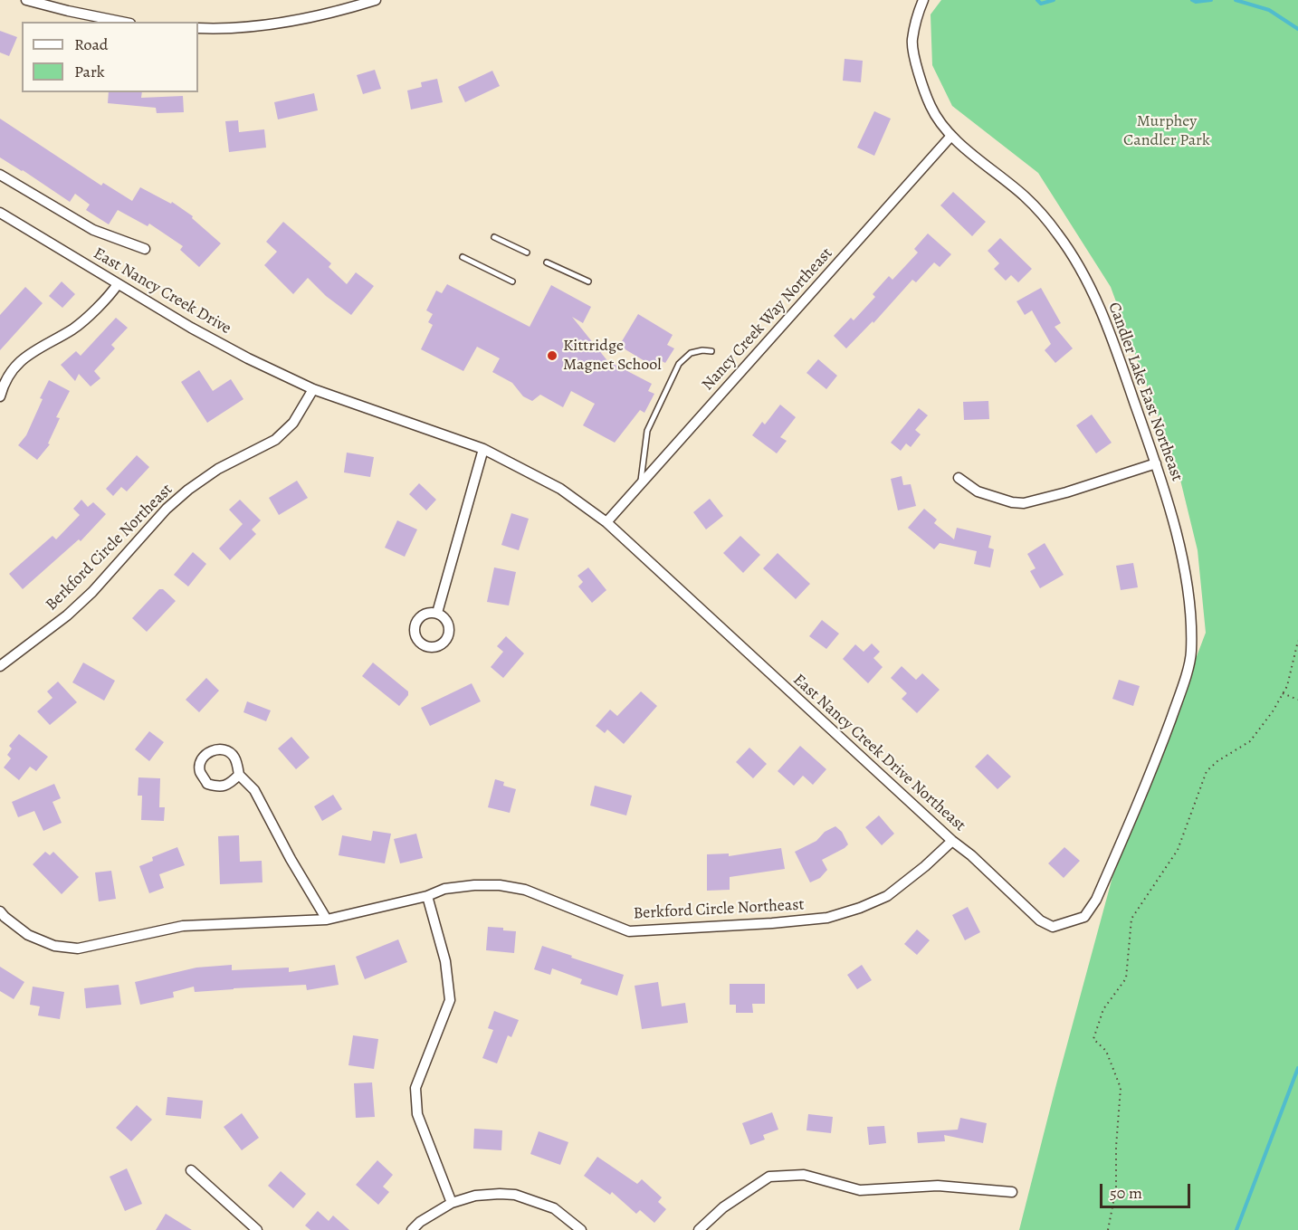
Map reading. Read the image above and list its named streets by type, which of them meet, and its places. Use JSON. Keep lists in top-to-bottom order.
{
  "streets": {
    "street": [
      "East Nancy Creek Drive",
      "Nancy Creek Way Northeast",
      "Candler Lake East Northeast",
      "Berkford Circle Northeast",
      "East Nancy Creek Drive Northeast"
    ]
  },
  "crossings": [
    ["East Nancy Creek Drive", "Berkford Circle Northeast"],
    ["Nancy Creek Way Northeast", "Candler Lake East Northeast"],
    ["Nancy Creek Way Northeast", "East Nancy Creek Drive Northeast"],
    ["Candler Lake East Northeast", "East Nancy Creek Drive Northeast"],
    ["Berkford Circle Northeast", "East Nancy Creek Drive Northeast"]
  ],
  "parks": ["Murphey Candler Park"],
  "places": ["Kittridge Magnet School"],
  "legend": ["Road", "Park"],
  "scale_bar": "50 m"
}
